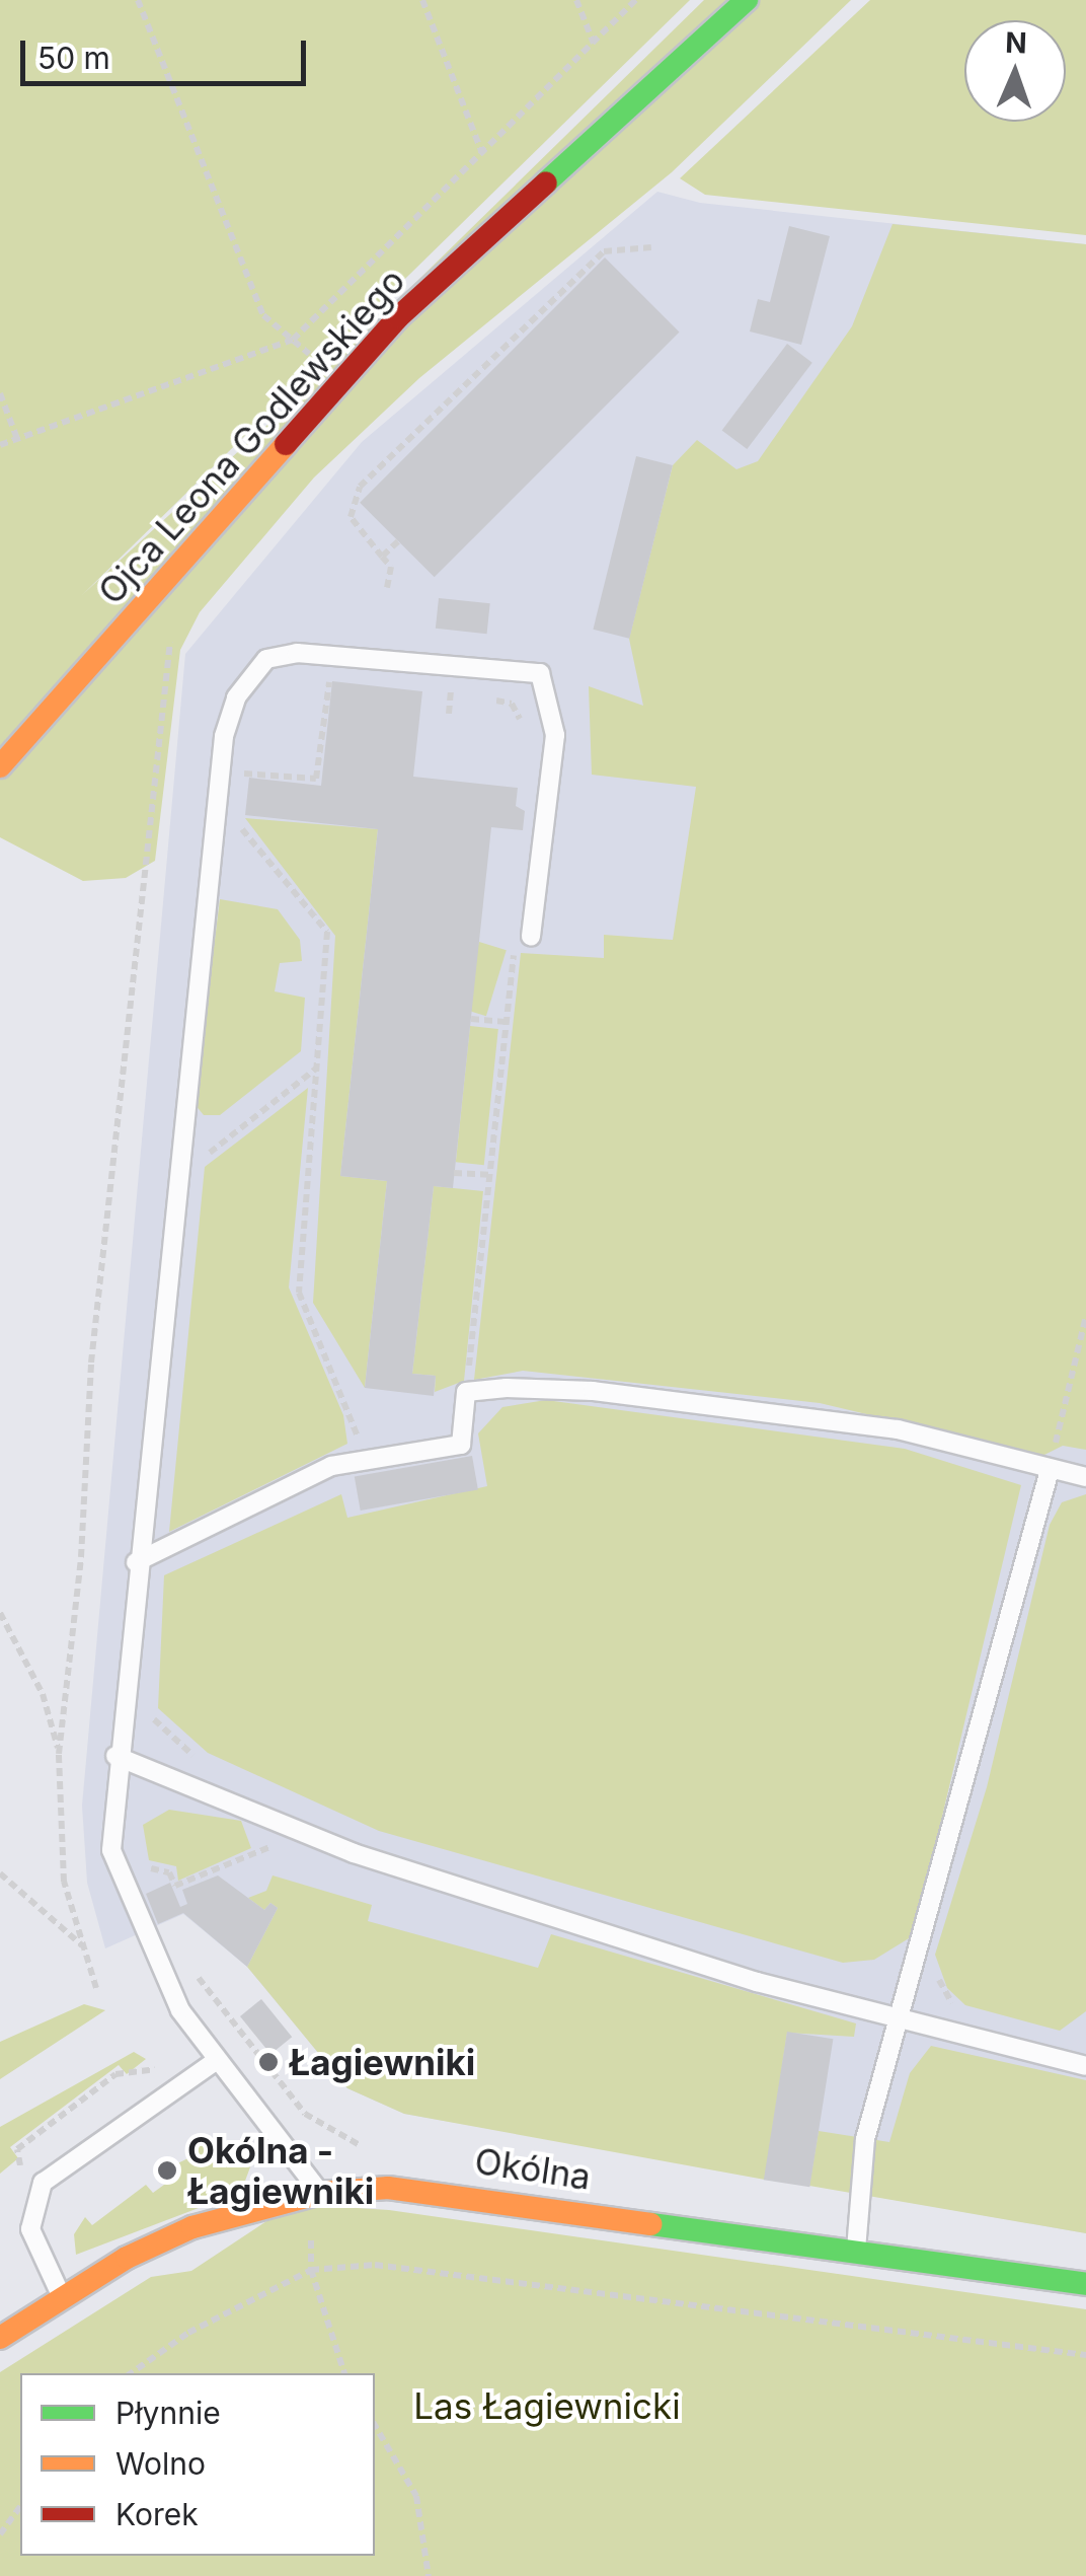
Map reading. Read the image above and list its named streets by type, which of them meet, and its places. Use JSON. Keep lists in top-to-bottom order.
{
  "streets": {
    "street": ["Ojca Leona Godlewskiego", "Okólna"]
  },
  "parks": ["Las Łagiewnicki"],
  "places": ["Łagiewniki", "Okólna - Łagiewniki"],
  "legend": ["Płynnie", "Wolno", "Korek"],
  "scale_bar": "50 m",
  "north": "top"
}
